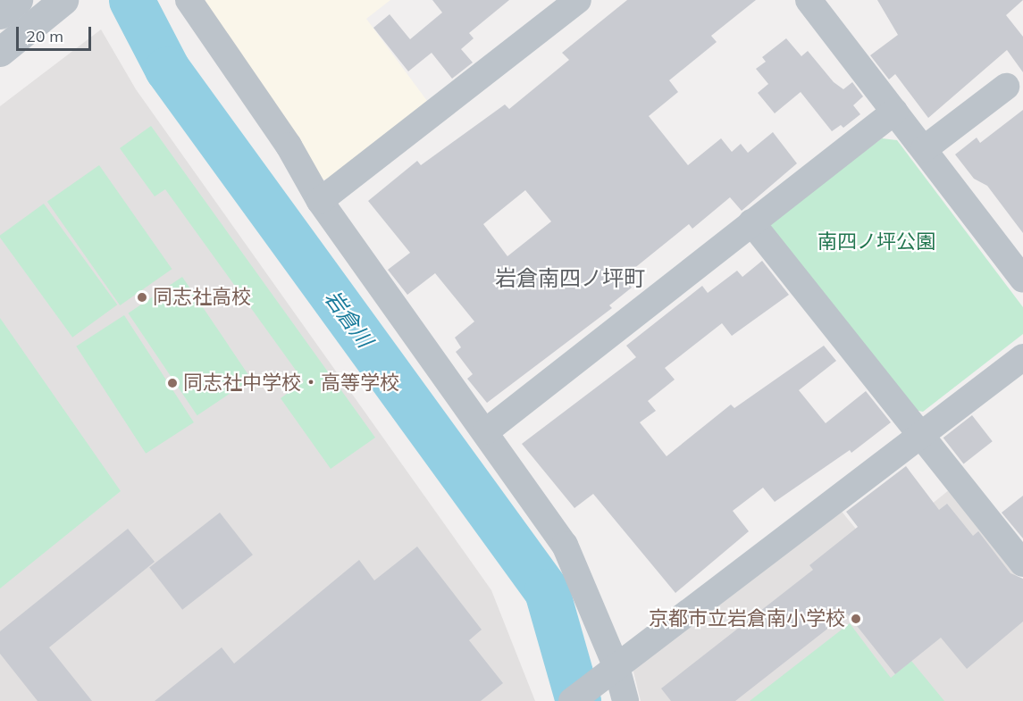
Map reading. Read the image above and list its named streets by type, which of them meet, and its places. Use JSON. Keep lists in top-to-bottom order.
{
  "districts": ["岩倉南四ノ坪町"],
  "water": ["岩倉川"],
  "parks": ["南四ノ坪公園"],
  "places": ["同志社高校", "同志社中学校・高等学校", "京都市立岩倉南小学校"],
  "scale_bar": "20 m"
}
